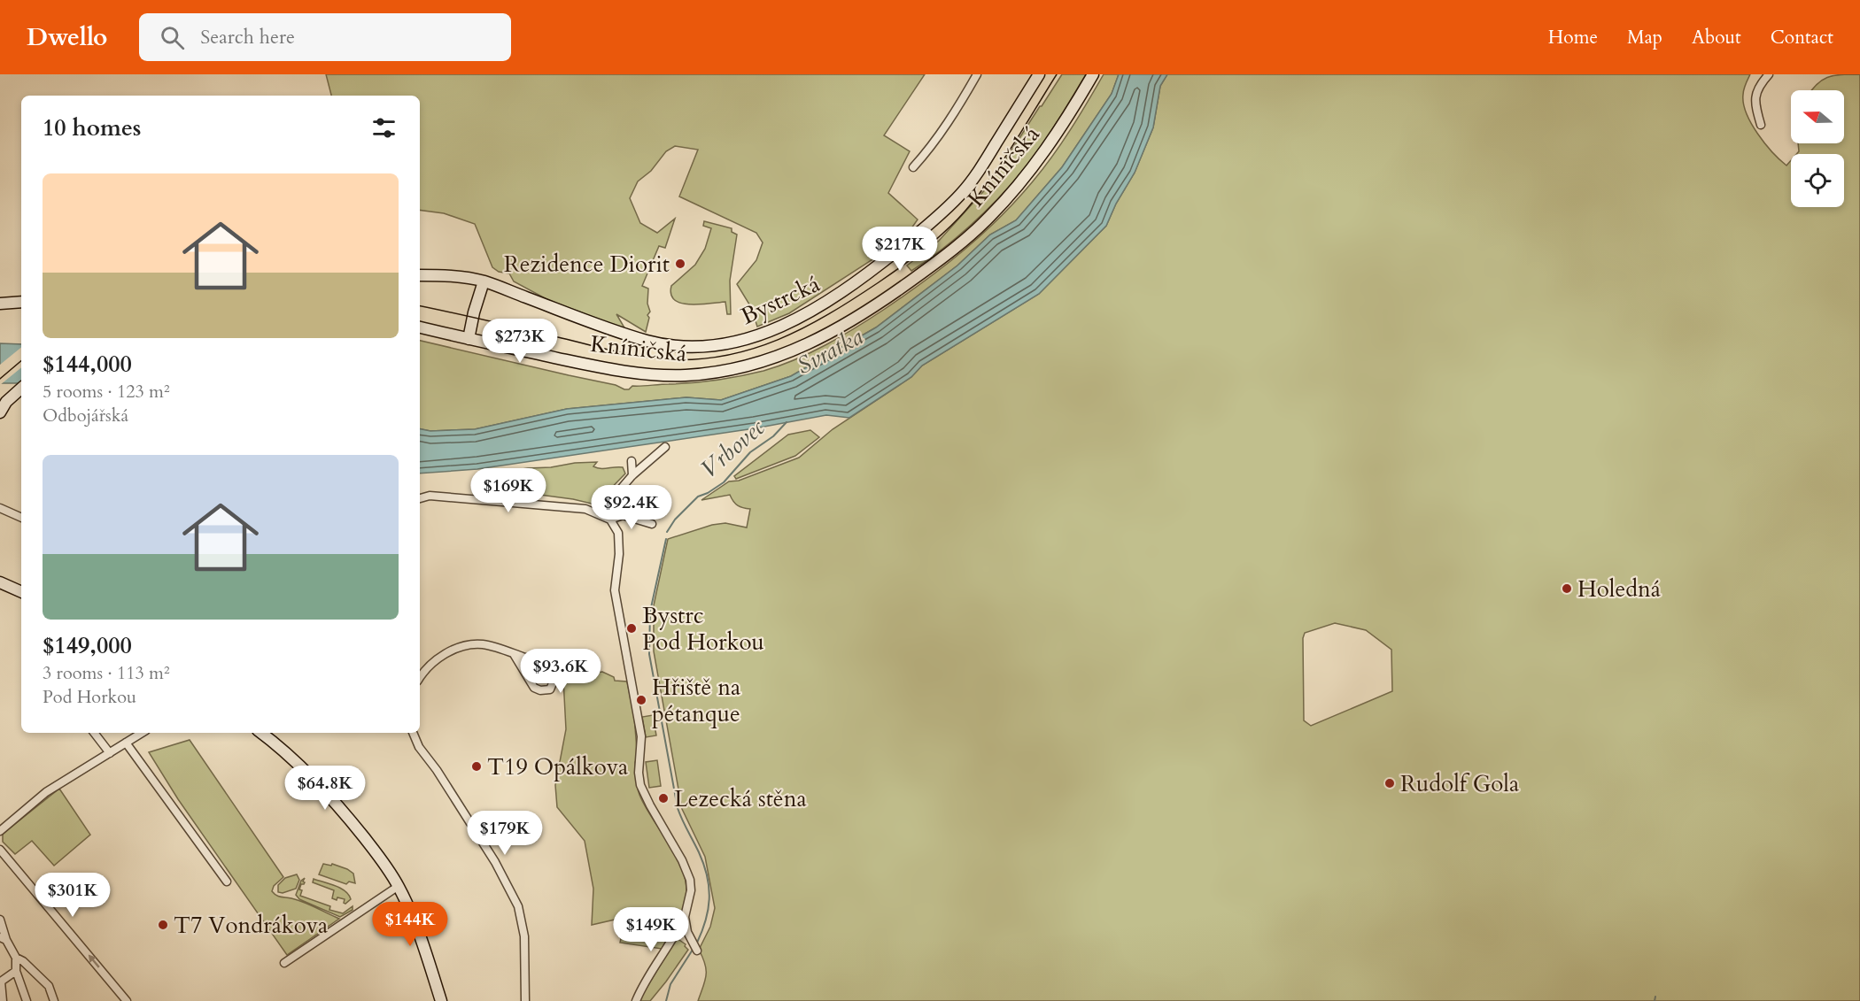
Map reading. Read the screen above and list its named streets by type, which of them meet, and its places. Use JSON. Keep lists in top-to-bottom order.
{
  "streets": {
    "street": ["Kníničská", "Bystrcká"]
  },
  "water": ["Svratka", "Vrbovec"],
  "places": [
    "Rezidence Diorit",
    "Holedná",
    "Bystrc Pod Horkou",
    "Hřiště na pétanque",
    "T19 Opálkova",
    "Rudolf Gola",
    "Lezecká stěna",
    "T7 Vondrákova"
  ],
  "north": "left",
  "page": {
    "header": "Dwello",
    "search": "Search here",
    "nav": [
      "Home",
      "Map",
      "About",
      "Contact"
    ],
    "heading": "10 homes",
    "list": [
      {
        "name": "$144,000",
        "note": "5 rooms · 123 m² · Odbojářská"
      },
      {
        "name": "$149,000",
        "note": "3 rooms · 113 m² · Pod Horkou"
      }
    ],
    "price": [
      "$217K",
      "$273K",
      "$169K",
      "$92.4K",
      "$93.6K",
      "$64.8K",
      "$179K",
      "$301K",
      "$144K",
      "$149K"
    ]
  }
}
